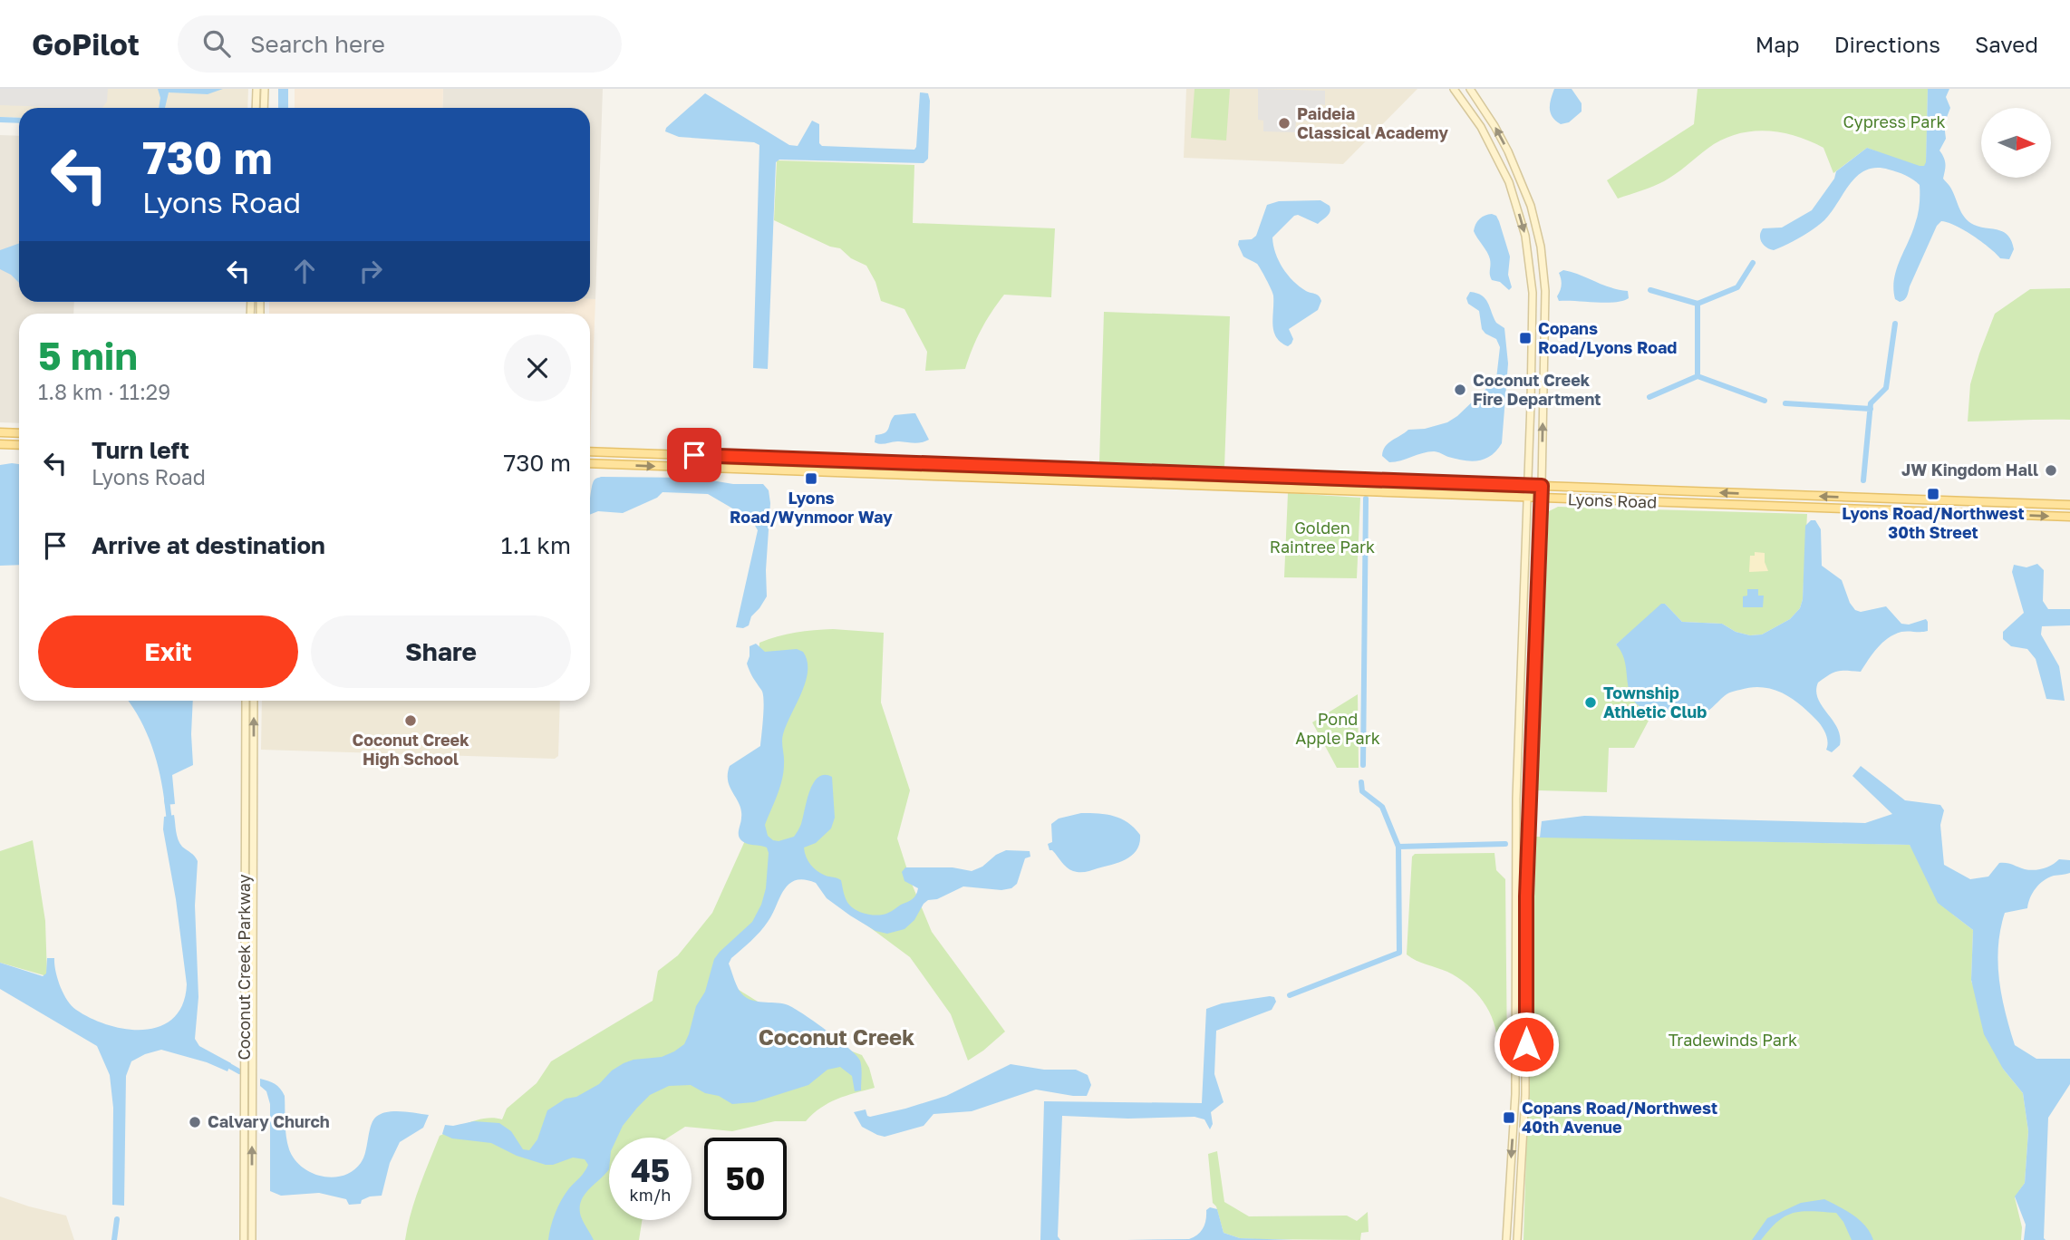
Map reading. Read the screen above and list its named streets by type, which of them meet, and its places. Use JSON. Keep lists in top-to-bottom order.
{
  "streets": {
    "main road": ["Lyons Road", "Coconut Creek Parkway"]
  },
  "districts": ["Coconut Creek"],
  "parks": [
    "Cypress Park",
    "Golden Raintree Park",
    "Pond Apple Park",
    "Tradewinds Park"
  ],
  "places": {
    "other": [
      "Paideia Classical Academy",
      "Coconut Creek Fire Department",
      "JW Kingdom Hall",
      "Township Athletic Club",
      "Coconut Creek High School",
      "Calvary Church"
    ],
    "transit": [
      "Copans Road/Lyons Road",
      "Lyons Road/Wynmoor Way",
      "Lyons Road/Northwest 30th Street",
      "Copans Road/Northwest 40th Avenue"
    ]
  },
  "north": "right",
  "page": {
    "header": "GoPilot",
    "search": "Search here",
    "nav": ["Map", "Directions", "Saved"],
    "turn": ["730 m", "Lyons Road"],
    "heading": ["5 min", "1.8 km · 11:29"],
    "list": [
      {
        "name": "Turn left",
        "note": "Lyons Road",
        "value": "730 m"
      },
      {
        "name": "Arrive at destination",
        "value": "1.1 km"
      }
    ],
    "buttons": ["Exit", "Share"],
    "speed": "45 km/h",
    "limit": "50"
  }
}
